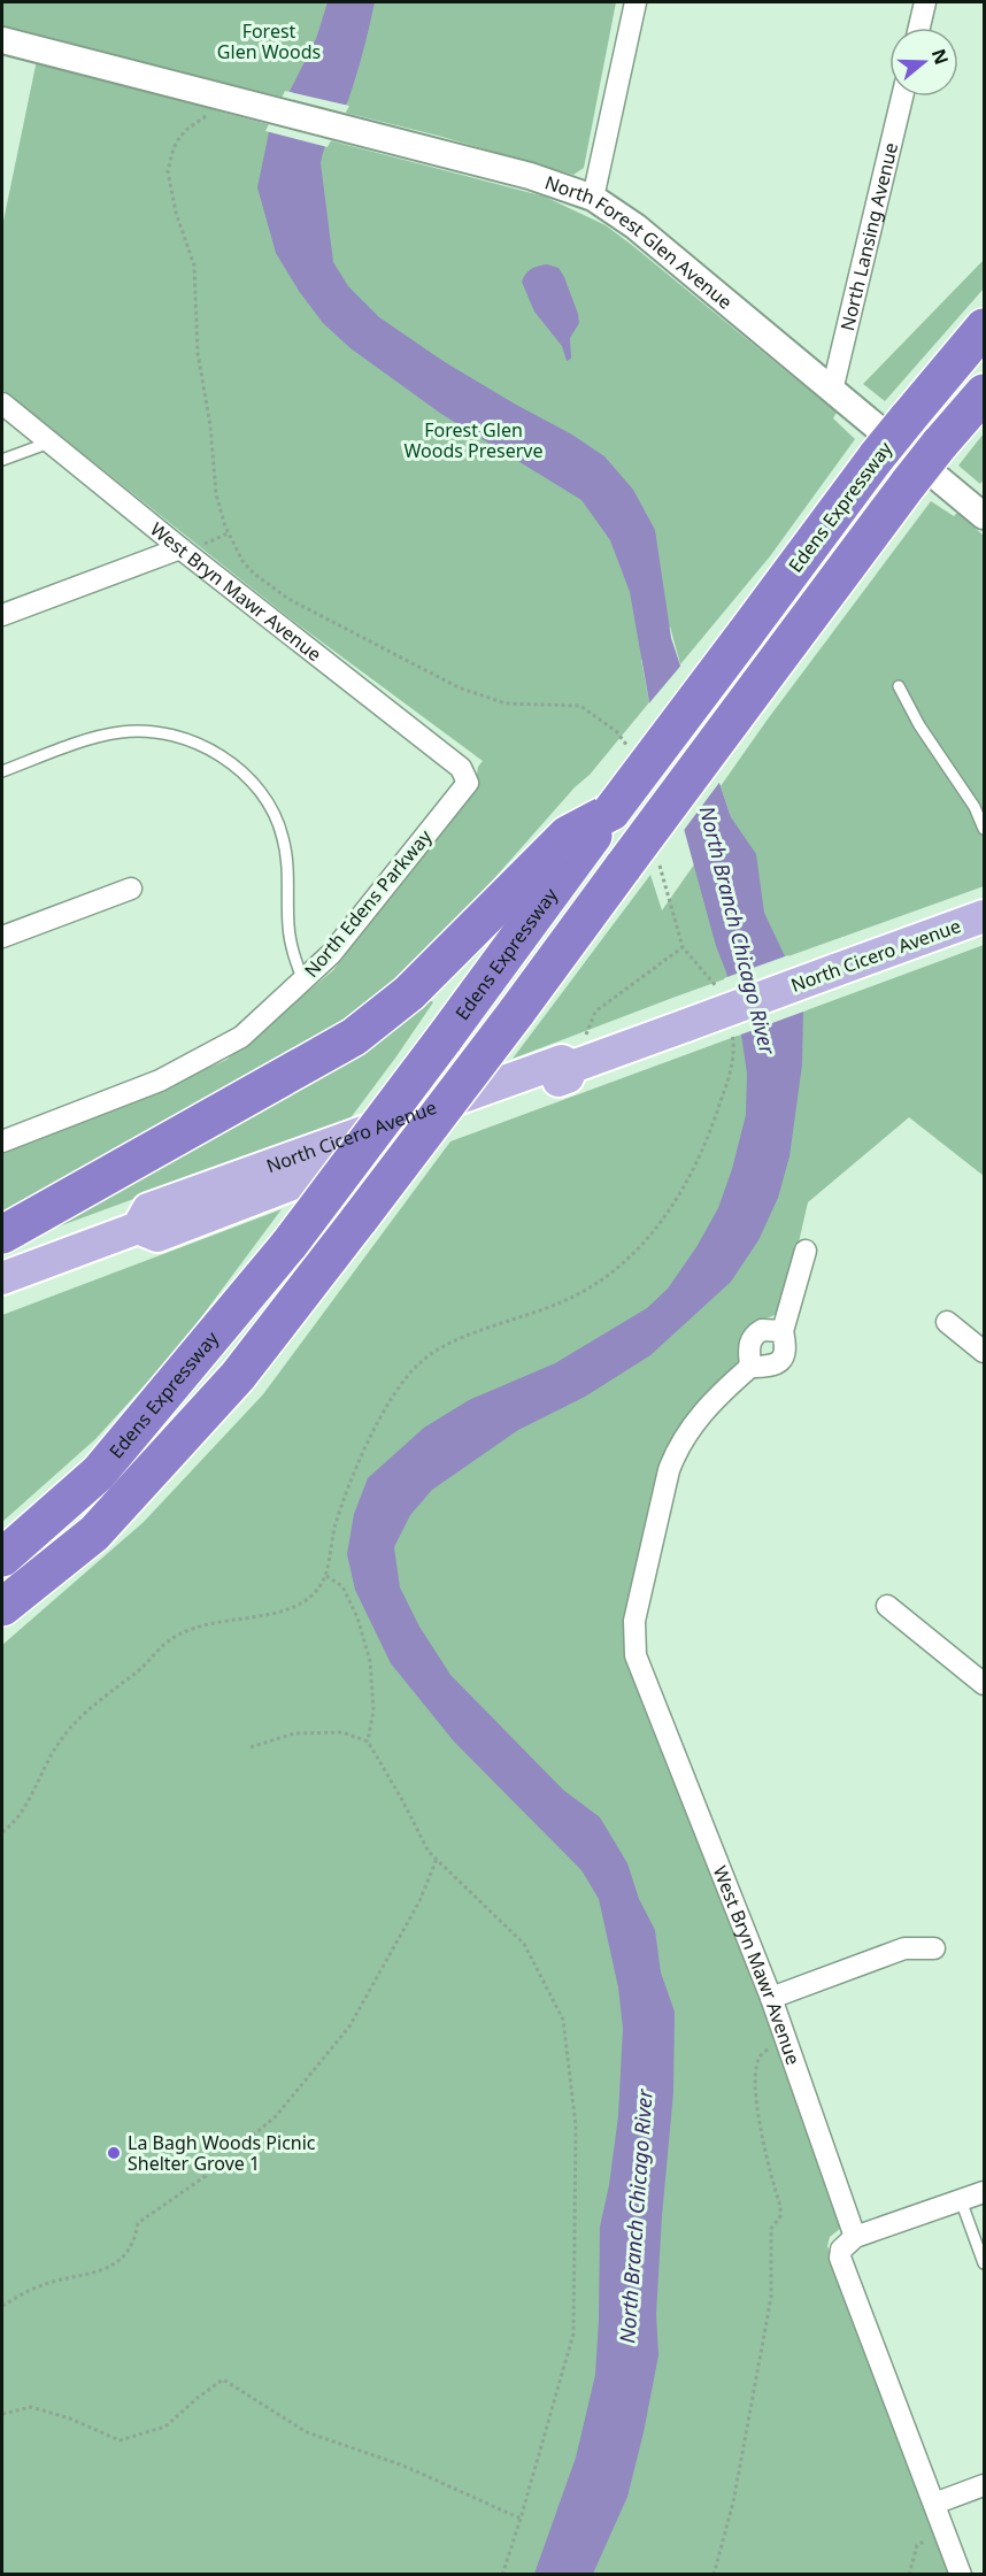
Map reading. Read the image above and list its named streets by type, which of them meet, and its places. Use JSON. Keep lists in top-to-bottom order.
{
  "streets": {
    "highway": ["Edens Expressway"],
    "main road": ["North Cicero Avenue"],
    "street": [
      "North Lansing Avenue",
      "North Forest Glen Avenue",
      "West Bryn Mawr Avenue",
      "North Edens Parkway"
    ]
  },
  "crossings": [
    ["North Lansing Avenue", "North Forest Glen Avenue"],
    ["West Bryn Mawr Avenue", "North Edens Parkway"]
  ],
  "water": ["North Branch Chicago River"],
  "parks": ["Forest Glen Woods", "Forest Glen Woods Preserve"],
  "places": ["La Bagh Woods Picnic Shelter Grove 1"],
  "north": "right"
}
